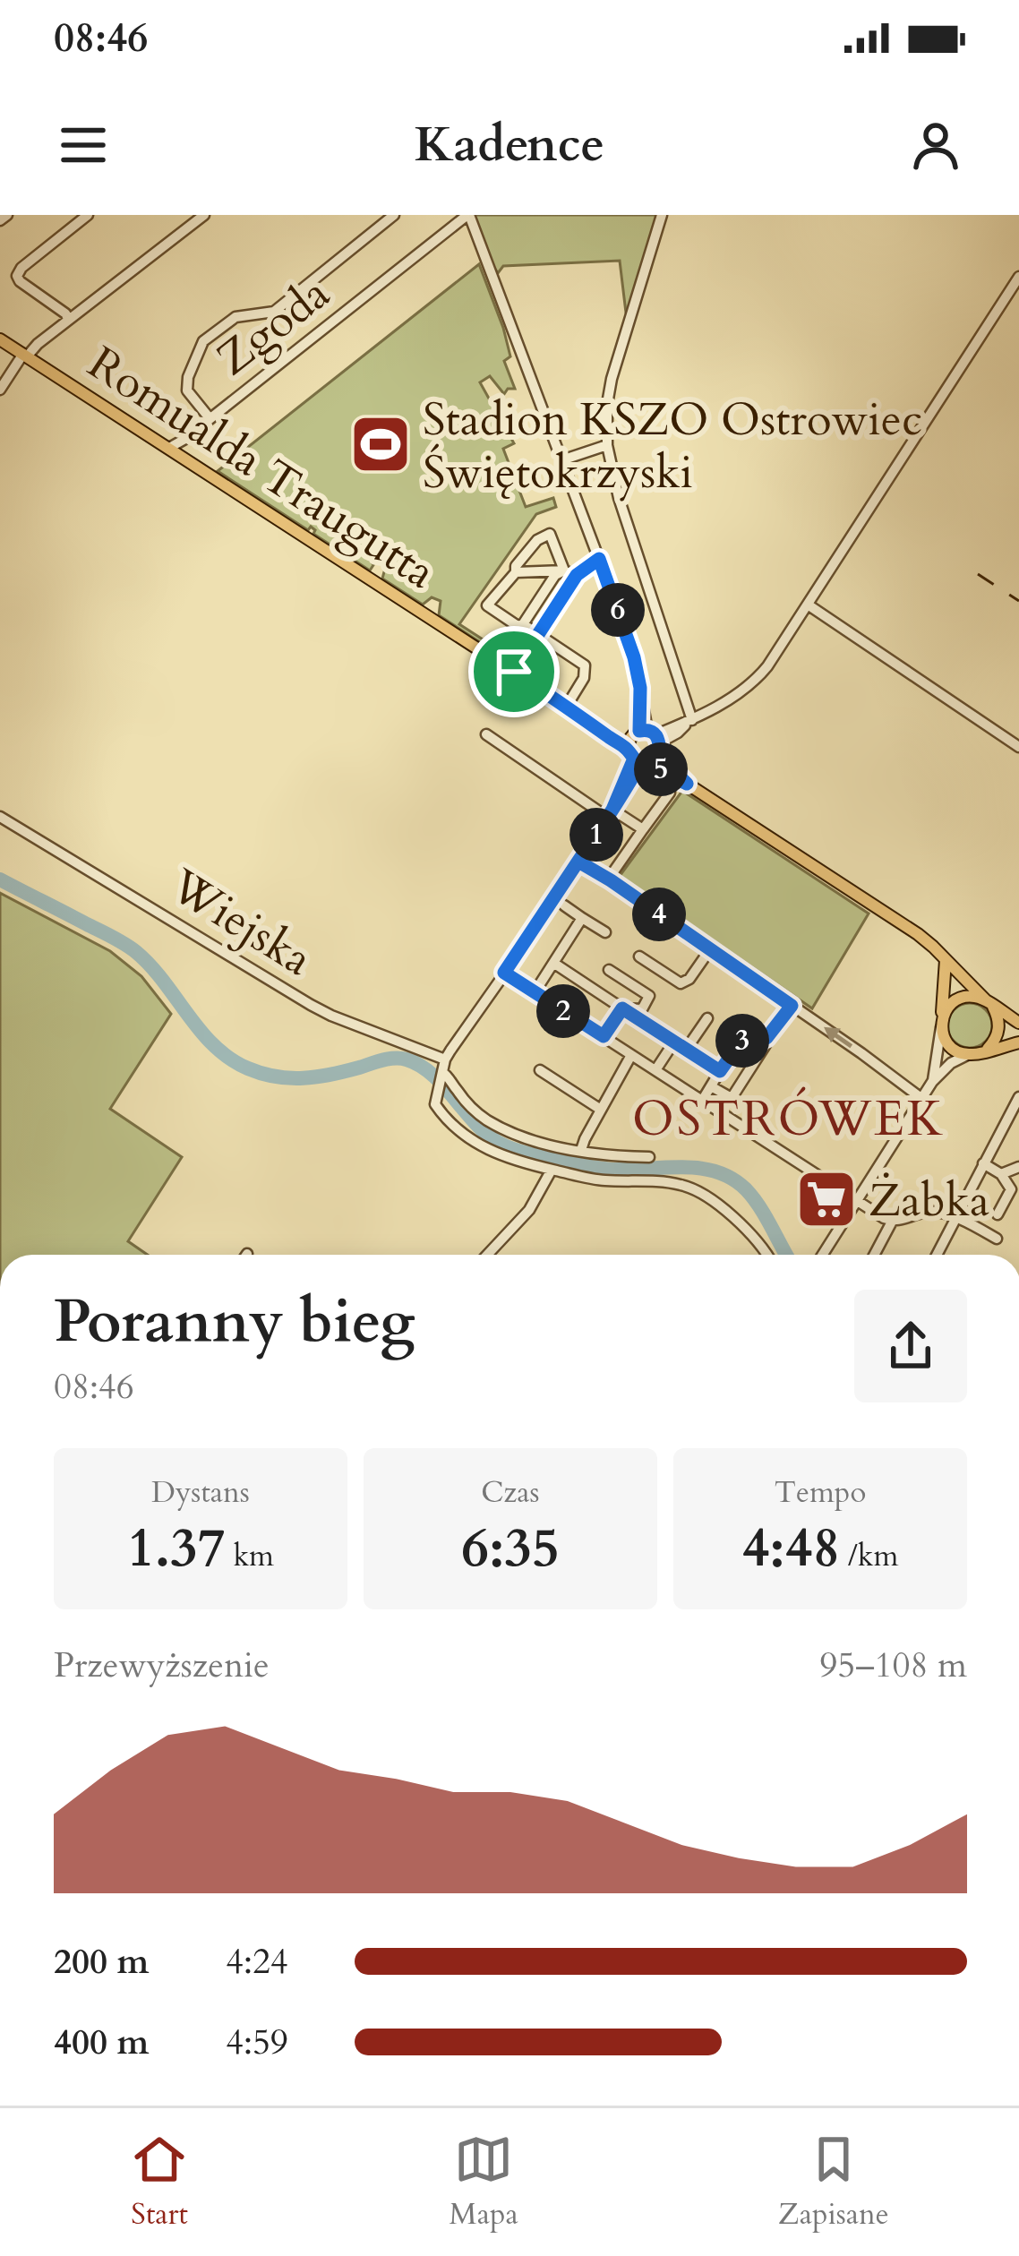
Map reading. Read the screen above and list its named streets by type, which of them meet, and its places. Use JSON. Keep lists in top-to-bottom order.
{
  "streets": {
    "main road": ["Romualda Traugutta"],
    "street": ["Zgoda", "Wiejska"]
  },
  "crossings": [
    ["Zgoda", "Romualda Traugutta"]
  ],
  "districts": ["OSTRÓWEK"],
  "places": {
    "sports": ["Stadion KSZO Ostrowiec Świętokrzyski"],
    "supermarket": ["Żabka"]
  },
  "page": {
    "status": "08:46",
    "header": "Kadence",
    "pins": [
      "6",
      "5",
      "1",
      "4",
      "2",
      "3"
    ],
    "heading": ["Poranny bieg", "08:46"],
    "stats": [
      ["Dystans", "1.37 km"],
      ["Czas", "6:35"],
      ["Tempo", "4:48 /km"]
    ],
    "chart": ["Przewyższenie", "95–108 m"],
    "list": [
      {
        "name": "200 m",
        "note": "4:24"
      },
      {
        "name": "400 m",
        "note": "4:59"
      }
    ],
    "tabs": ["Start", "Mapa", "Zapisane"]
  }
}
